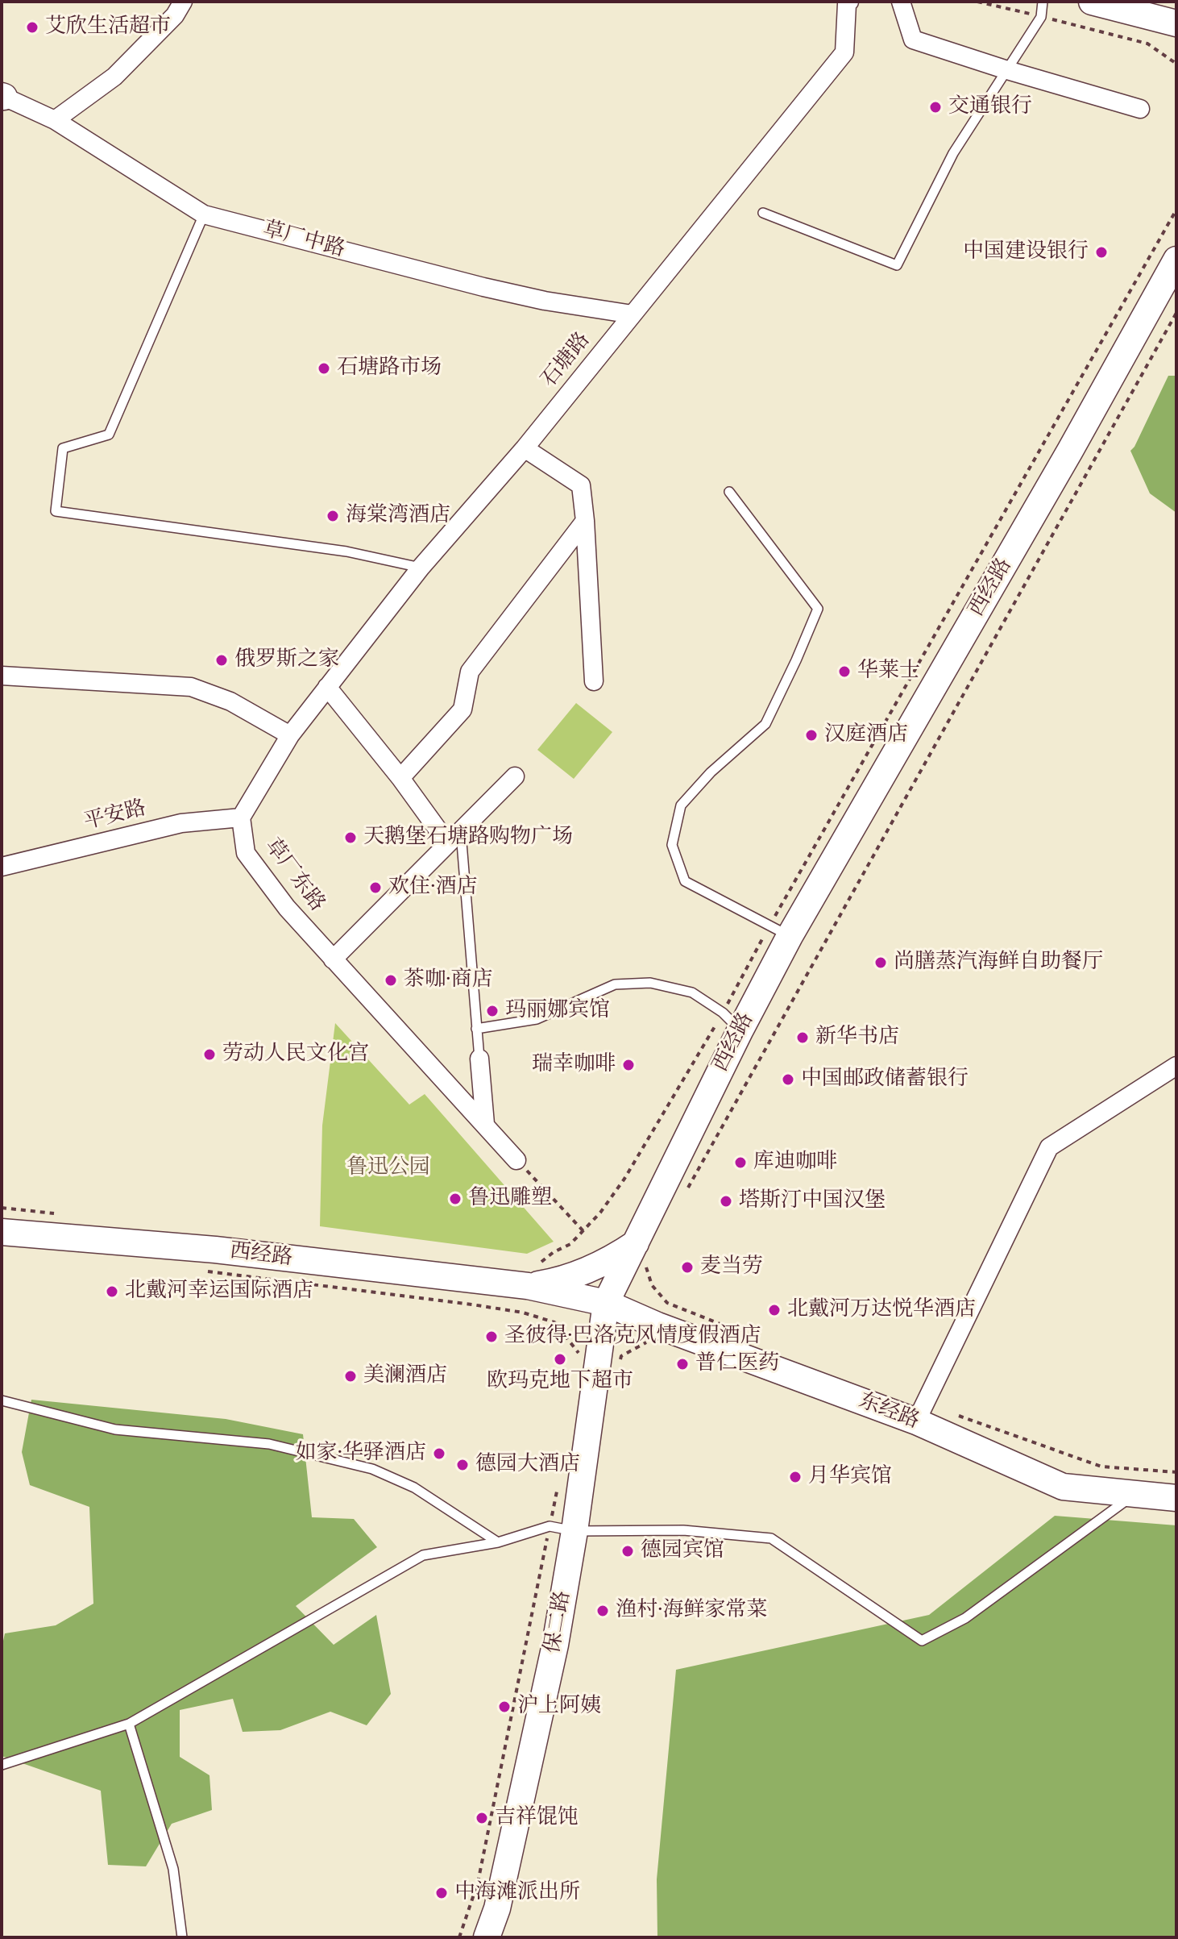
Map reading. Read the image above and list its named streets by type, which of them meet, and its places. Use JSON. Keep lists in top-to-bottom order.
{
  "streets": {
    "main road": ["西经路", "东经路", "保二路"],
    "street": [
      "草厂中路",
      "石塘路",
      "平安路",
      "草厂东路"
    ]
  },
  "crossings": [
    ["草厂中路", "石塘路"],
    ["西经路", "东经路"],
    ["西经路", "保二路"],
    ["平安路", "草厂东路"],
    ["东经路", "保二路"]
  ],
  "parks": ["鲁迅公园"],
  "places": [
    "艾欣生活超市",
    "交通银行",
    "中国建设银行",
    "石塘路市场",
    "海棠湾酒店",
    "俄罗斯之家",
    "华莱士",
    "汉庭酒店",
    "天鹅堡石塘路购物广场",
    "欢住·酒店",
    "尚膳蒸汽海鲜自助餐厅",
    "茶咖·商店",
    "玛丽娜宾馆",
    "新华书店",
    "劳动人民文化宫",
    "瑞幸咖啡",
    "中国邮政储蓄银行",
    "库迪咖啡",
    "鲁迅雕塑",
    "塔斯汀中国汉堡",
    "麦当劳",
    "北戴河幸运国际酒店",
    "北戴河万达悦华酒店",
    "圣彼得·巴洛克风情度假酒店",
    "欧玛克地下超市",
    "普仁医药",
    "美澜酒店",
    "如家·华驿酒店",
    "德园大酒店",
    "月华宾馆",
    "德园宾馆",
    "渔村·海鲜家常菜",
    "沪上阿姨",
    "吉祥馄饨",
    "中海滩派出所"
  ]
}
